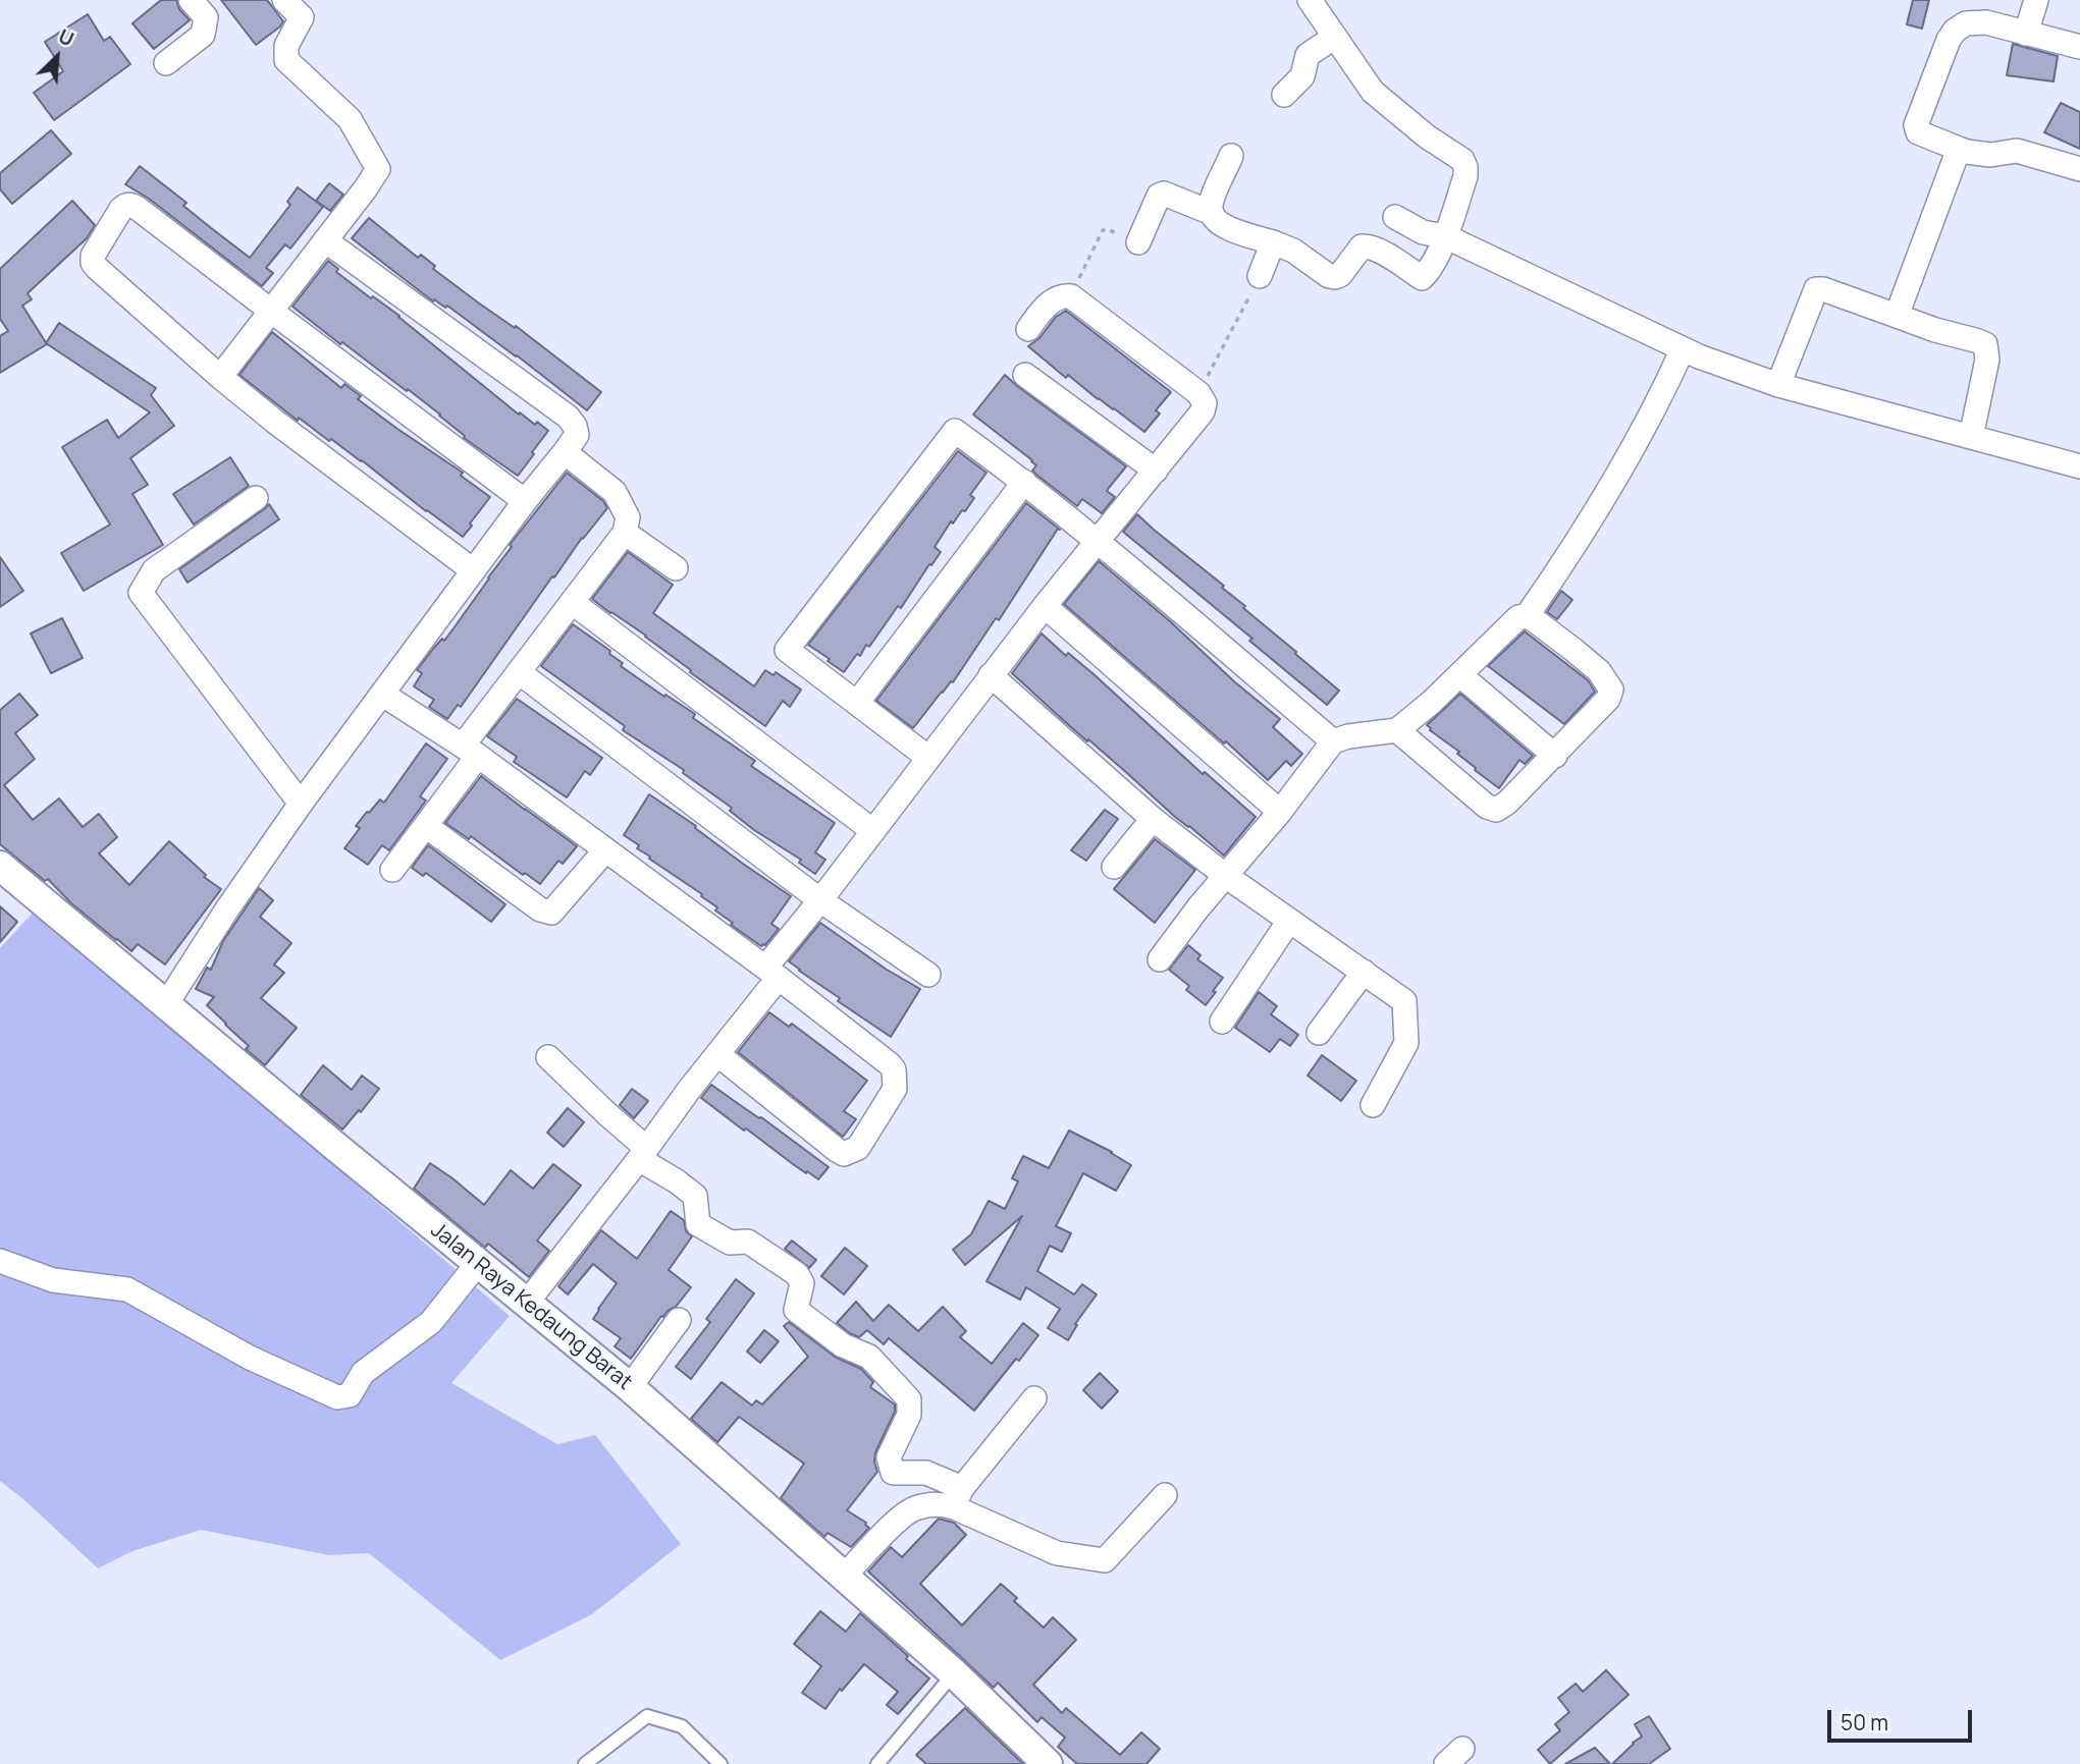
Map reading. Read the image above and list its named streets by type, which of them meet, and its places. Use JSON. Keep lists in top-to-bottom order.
{
  "streets": {
    "street": ["Jalan Raya Kedaung Barat"]
  },
  "scale_bar": "50 m",
  "north": "top right"
}
